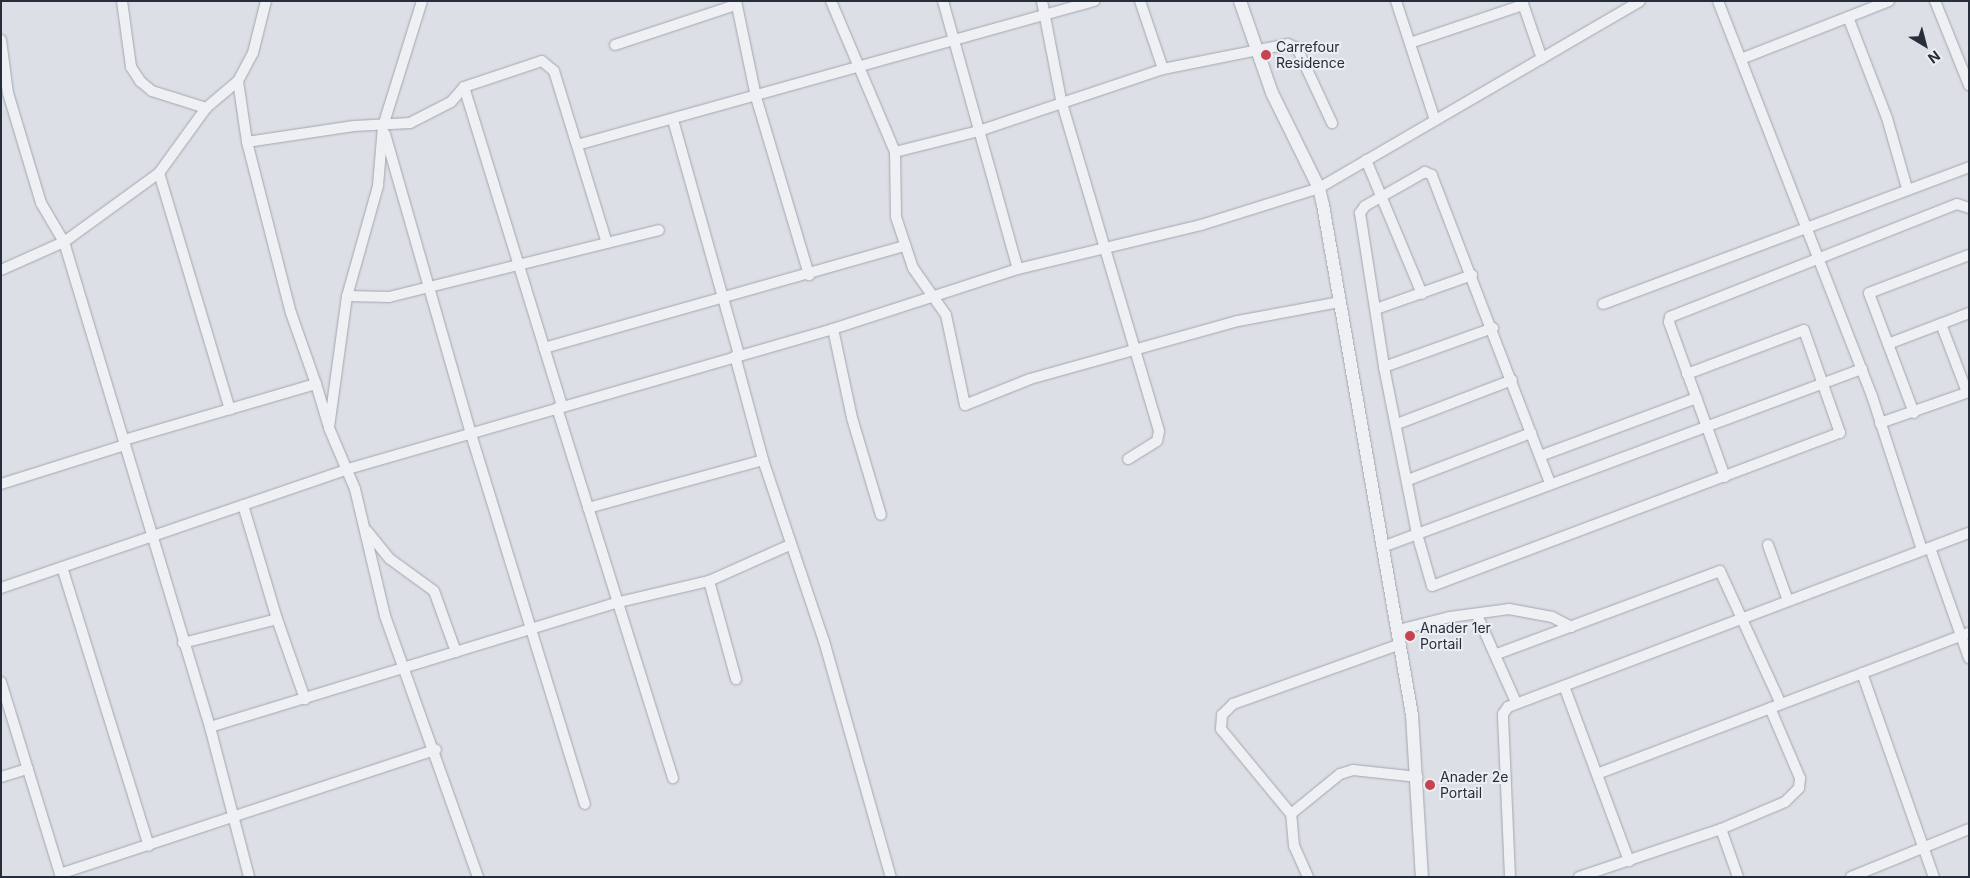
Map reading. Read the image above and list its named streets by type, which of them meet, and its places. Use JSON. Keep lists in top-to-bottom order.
{
  "places": ["Carrefour Residence", "Anader 1er Portail", "Anader 2e Portail"],
  "north": "bottom right"
}
